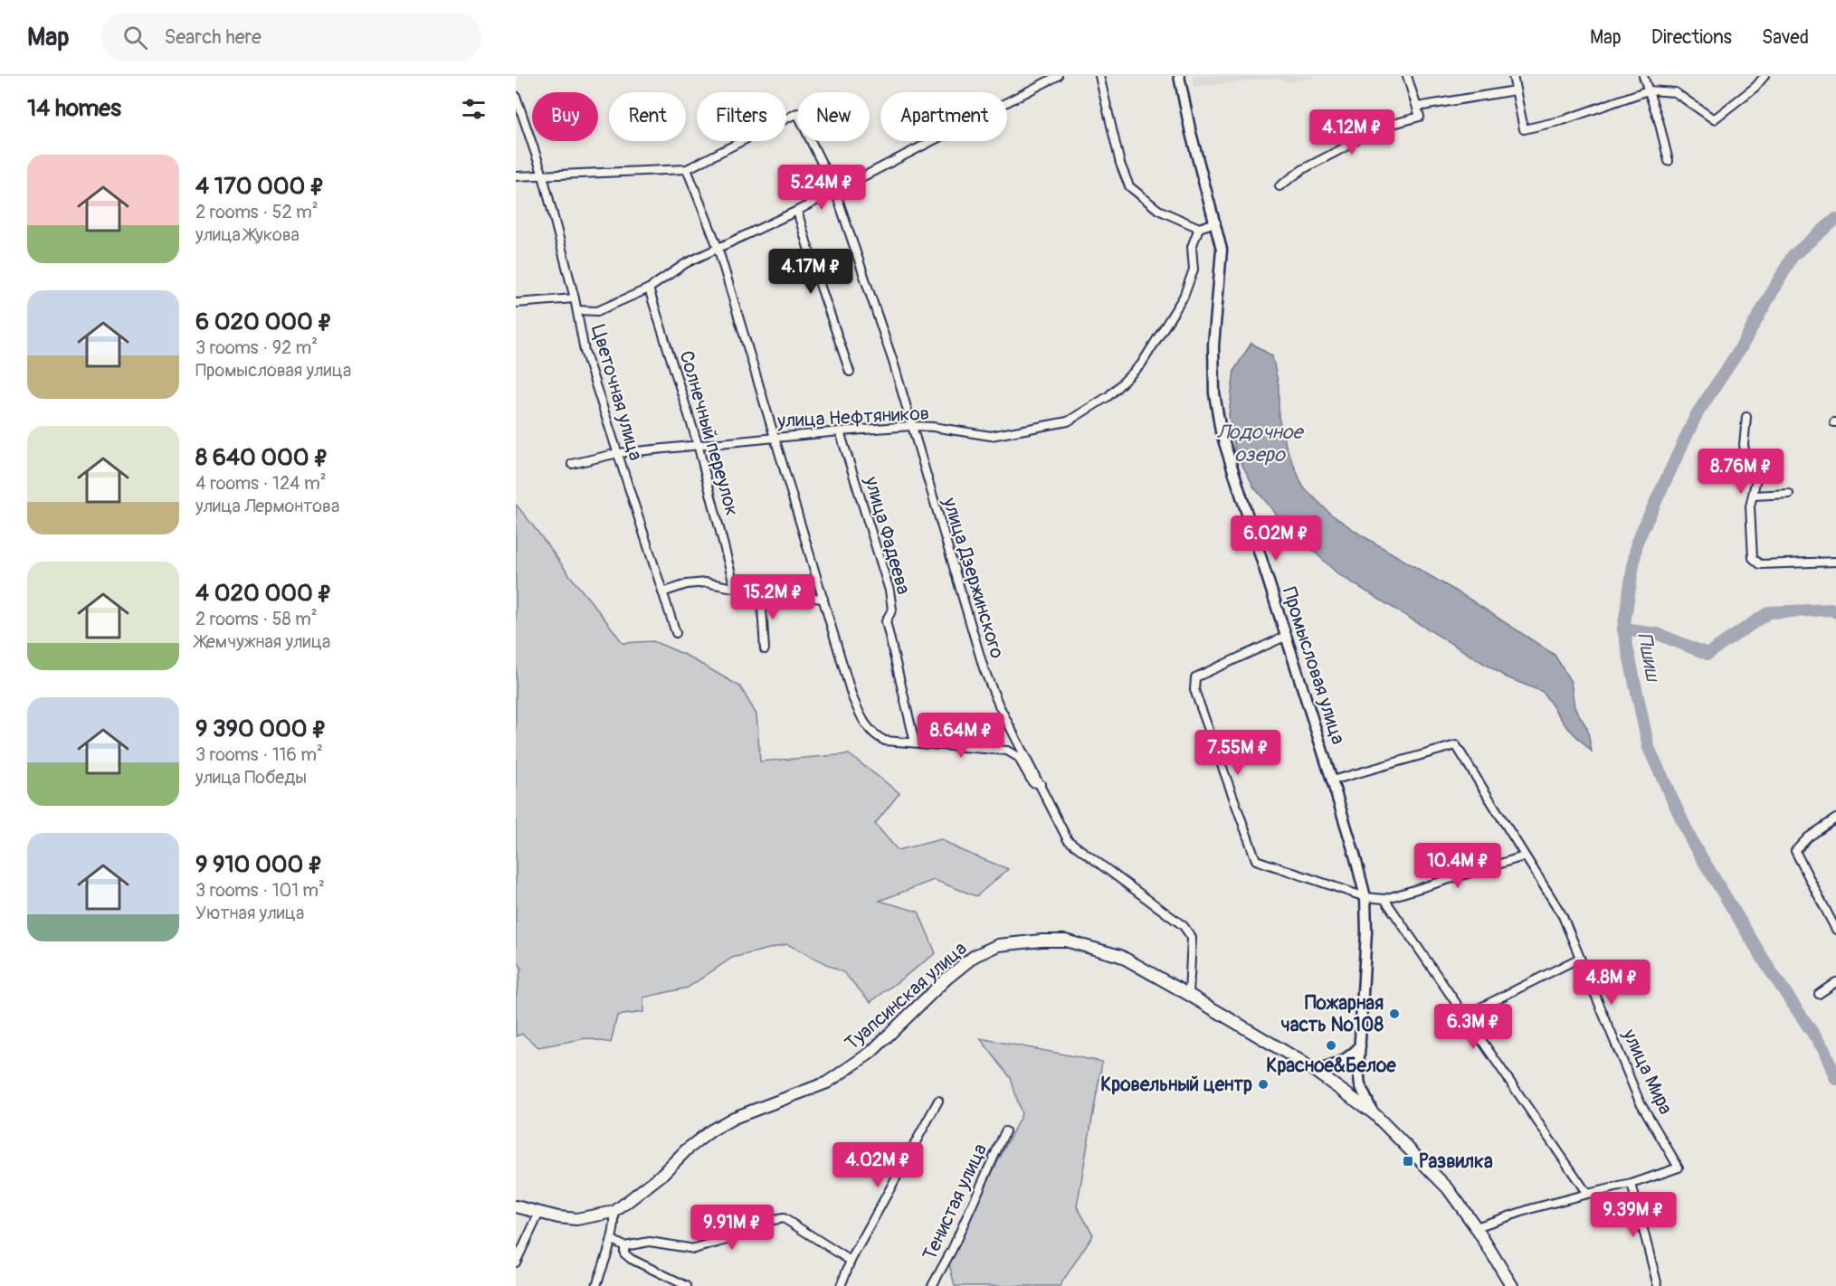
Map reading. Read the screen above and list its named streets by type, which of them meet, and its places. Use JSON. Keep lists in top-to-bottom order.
{
  "streets": {
    "main road": ["Промысловая улица", "Туапсинская улица"],
    "street": [
      "Цветочная улица",
      "улица Нефтяников",
      "Солнечный переулок",
      "улица Фадеева",
      "улица Дзержинского",
      "улица Мира",
      "Тенистая улица"
    ]
  },
  "crossings": [
    ["Цветочная улица", "улица Нефтяников"],
    ["улица Нефтяников", "Солнечный переулок"],
    ["улица Нефтяников", "улица Фадеева"],
    ["улица Нефтяников", "улица Дзержинского"],
    ["улица Дзержинского", "Туапсинская улица"],
    ["Промысловая улица", "Туапсинская улица"],
    ["Промысловая улица", "улица Мира"]
  ],
  "water": ["Лодочное озеро", "Пшиш"],
  "places": {
    "other": ["Пожарная часть №108", "Красное&Белое", "Кровельный центр"],
    "transit": ["Развилка"]
  },
  "page": {
    "header": "Map",
    "search": "Search here",
    "nav": ["Map", "Directions", "Saved"],
    "heading": "14 homes",
    "chip": [
      "Buy",
      "Rent",
      "Filters",
      "New",
      "Apartment"
    ],
    "price": [
      "4.12M ₽",
      "5.24M ₽",
      "4.17M ₽",
      "8.76M ₽",
      "6.02M ₽",
      "15.2M ₽",
      "8.64M ₽",
      "7.55M ₽",
      "10.4M ₽",
      "4.8M ₽",
      "6.3M ₽",
      "4.02M ₽",
      "9.39M ₽",
      "9.91M ₽"
    ],
    "list": [
      {
        "name": "4 170 000 ₽",
        "note": "2 rooms · 52 m² · улица Жукова"
      },
      {
        "name": "6 020 000 ₽",
        "note": "3 rooms · 92 m² · Промысловая улица"
      },
      {
        "name": "8 640 000 ₽",
        "note": "4 rooms · 124 m² · улица Лермонтова"
      },
      {
        "name": "4 020 000 ₽",
        "note": "2 rooms · 58 m² · Жемчужная улица"
      },
      {
        "name": "9 390 000 ₽",
        "note": "3 rooms · 116 m² · улица Победы"
      },
      {
        "name": "9 910 000 ₽",
        "note": "3 rooms · 101 m² · Уютная улица"
      }
    ]
  }
}
